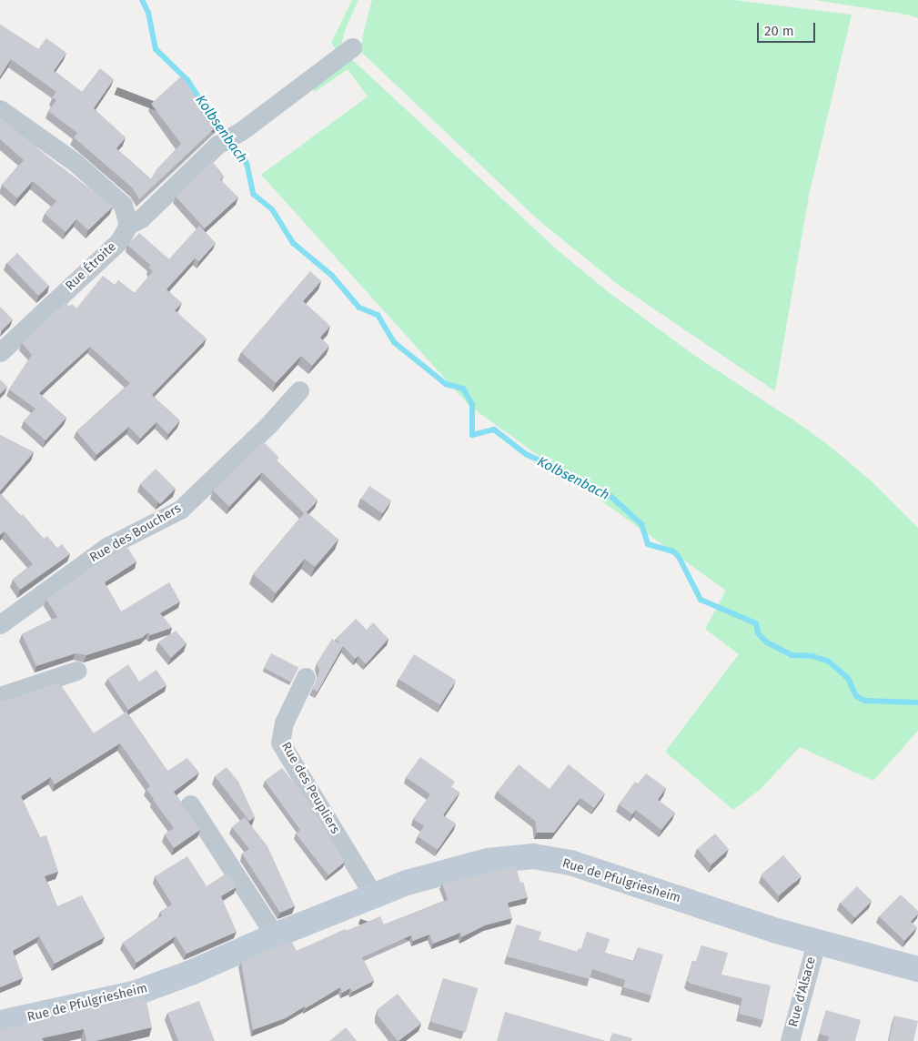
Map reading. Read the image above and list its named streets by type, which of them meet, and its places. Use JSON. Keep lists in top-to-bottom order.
{
  "streets": {
    "main road": ["Rue de Pfulgriesheim"],
    "street": [
      "Rue Étroite",
      "Rue des Bouchers",
      "Rue des Peupliers",
      "Rue d'Alsace"
    ]
  },
  "crossings": [
    ["Rue des Peupliers", "Rue de Pfulgriesheim"],
    ["Rue de Pfulgriesheim", "Rue d'Alsace"]
  ],
  "water": ["Kolbsenbach"],
  "scale_bar": "20 m"
}
